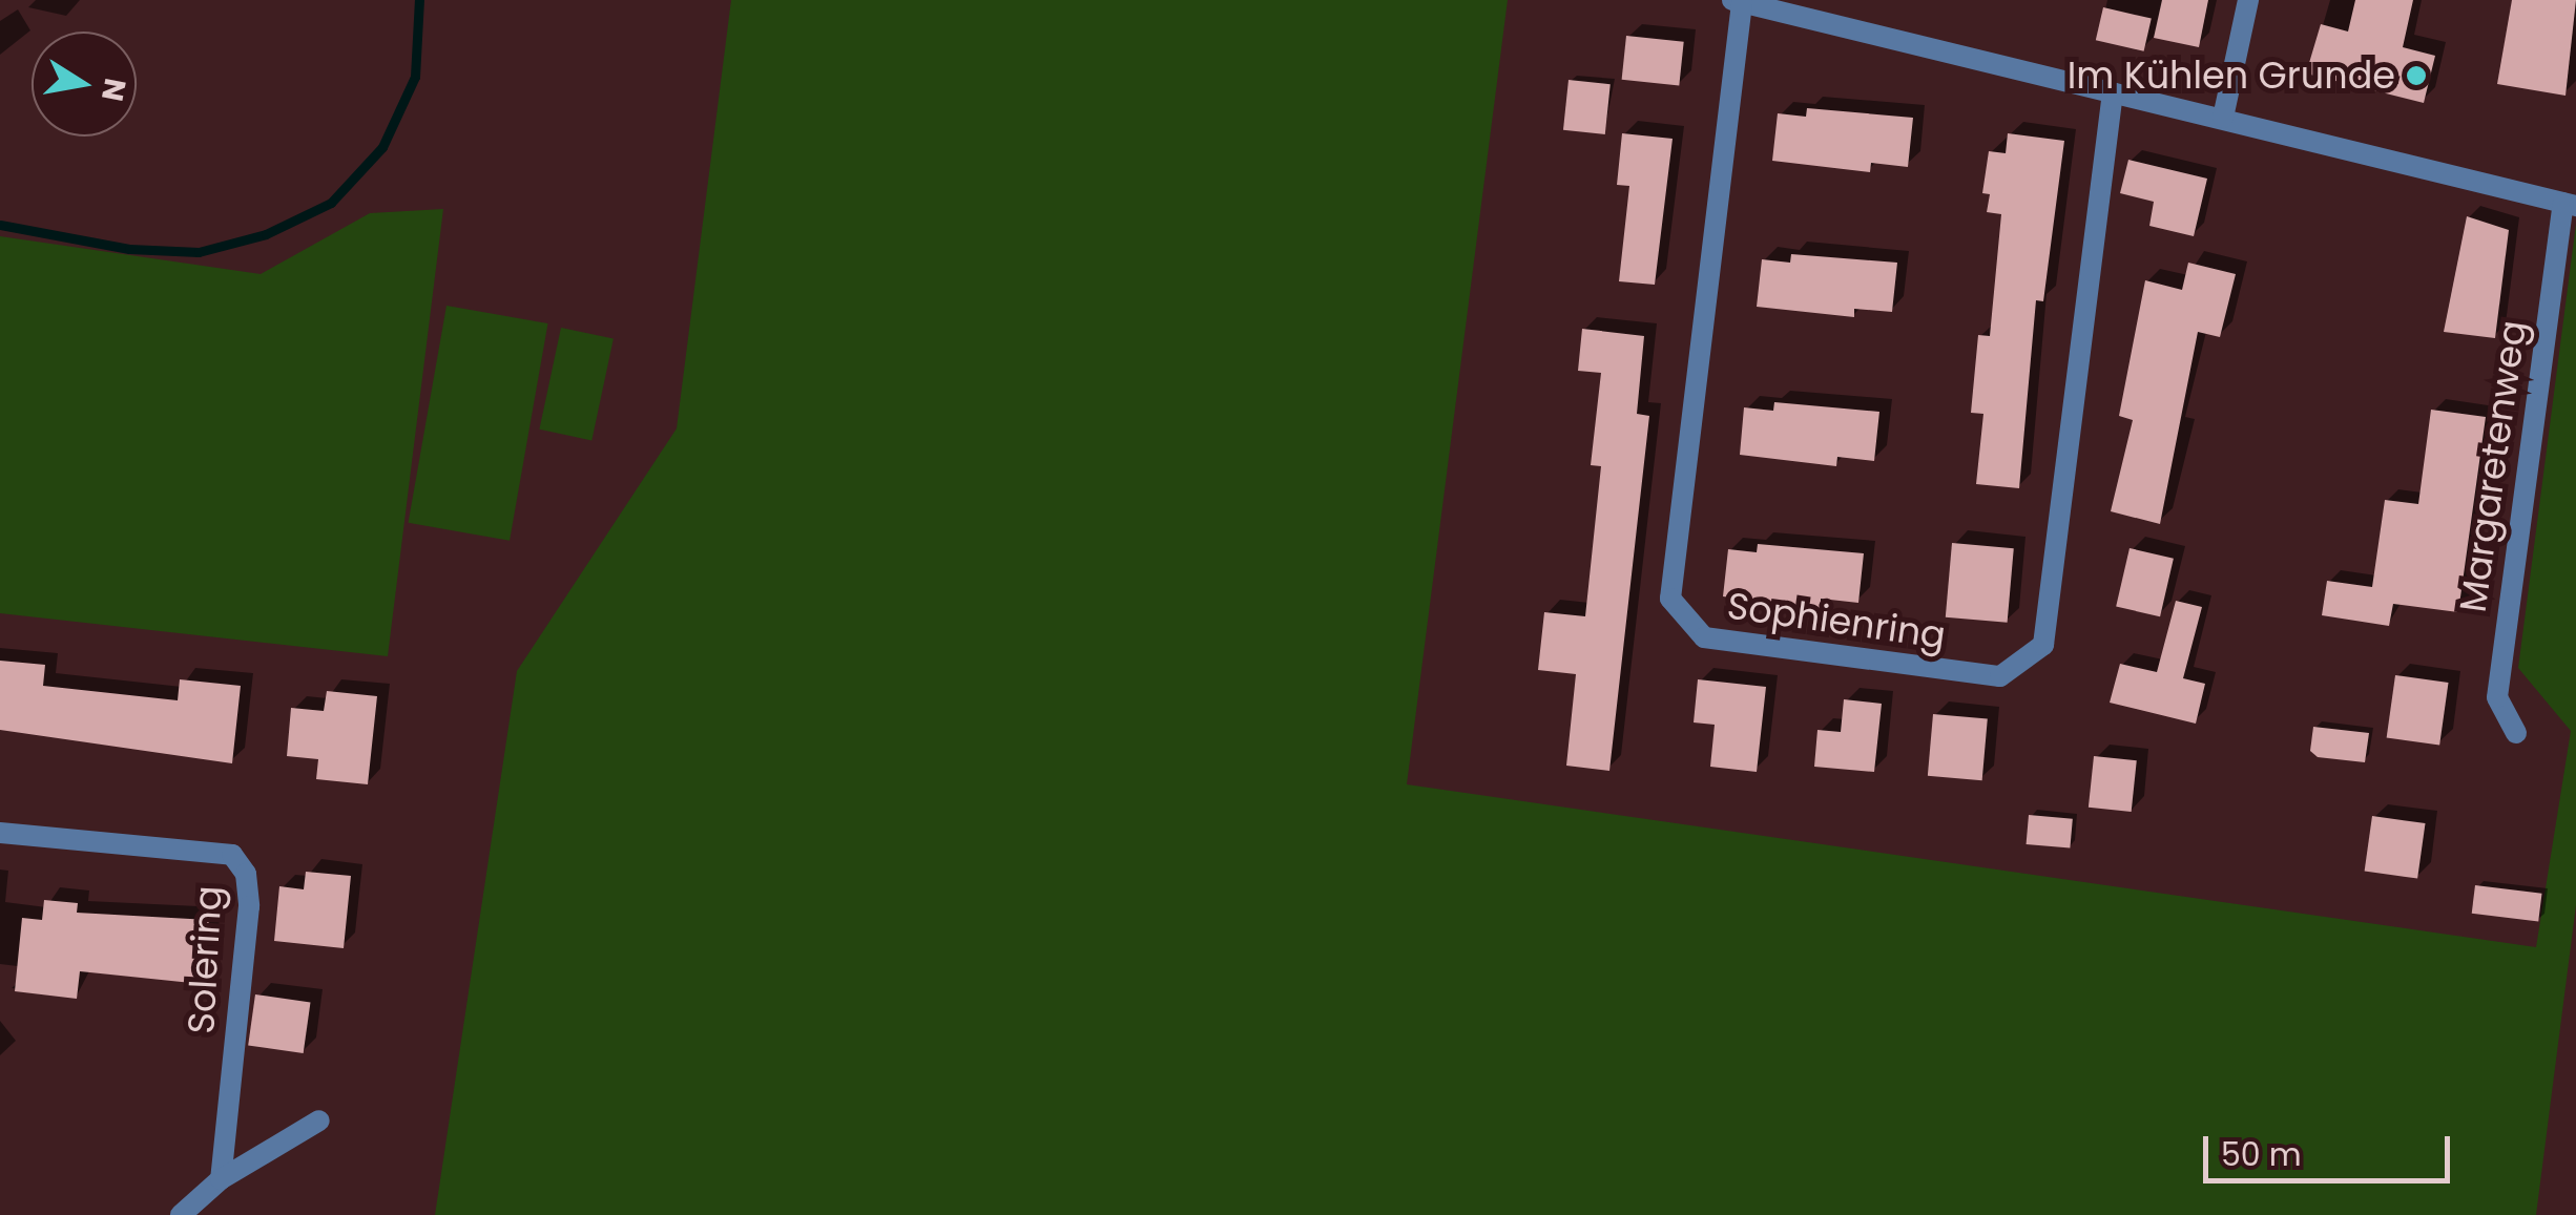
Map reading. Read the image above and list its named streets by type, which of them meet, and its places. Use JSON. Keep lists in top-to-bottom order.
{
  "streets": {
    "street": ["Margaretenweg", "Sophienring", "Solering"]
  },
  "places": ["Im Kühlen Grunde"],
  "scale_bar": "50 m",
  "north": "right"
}
